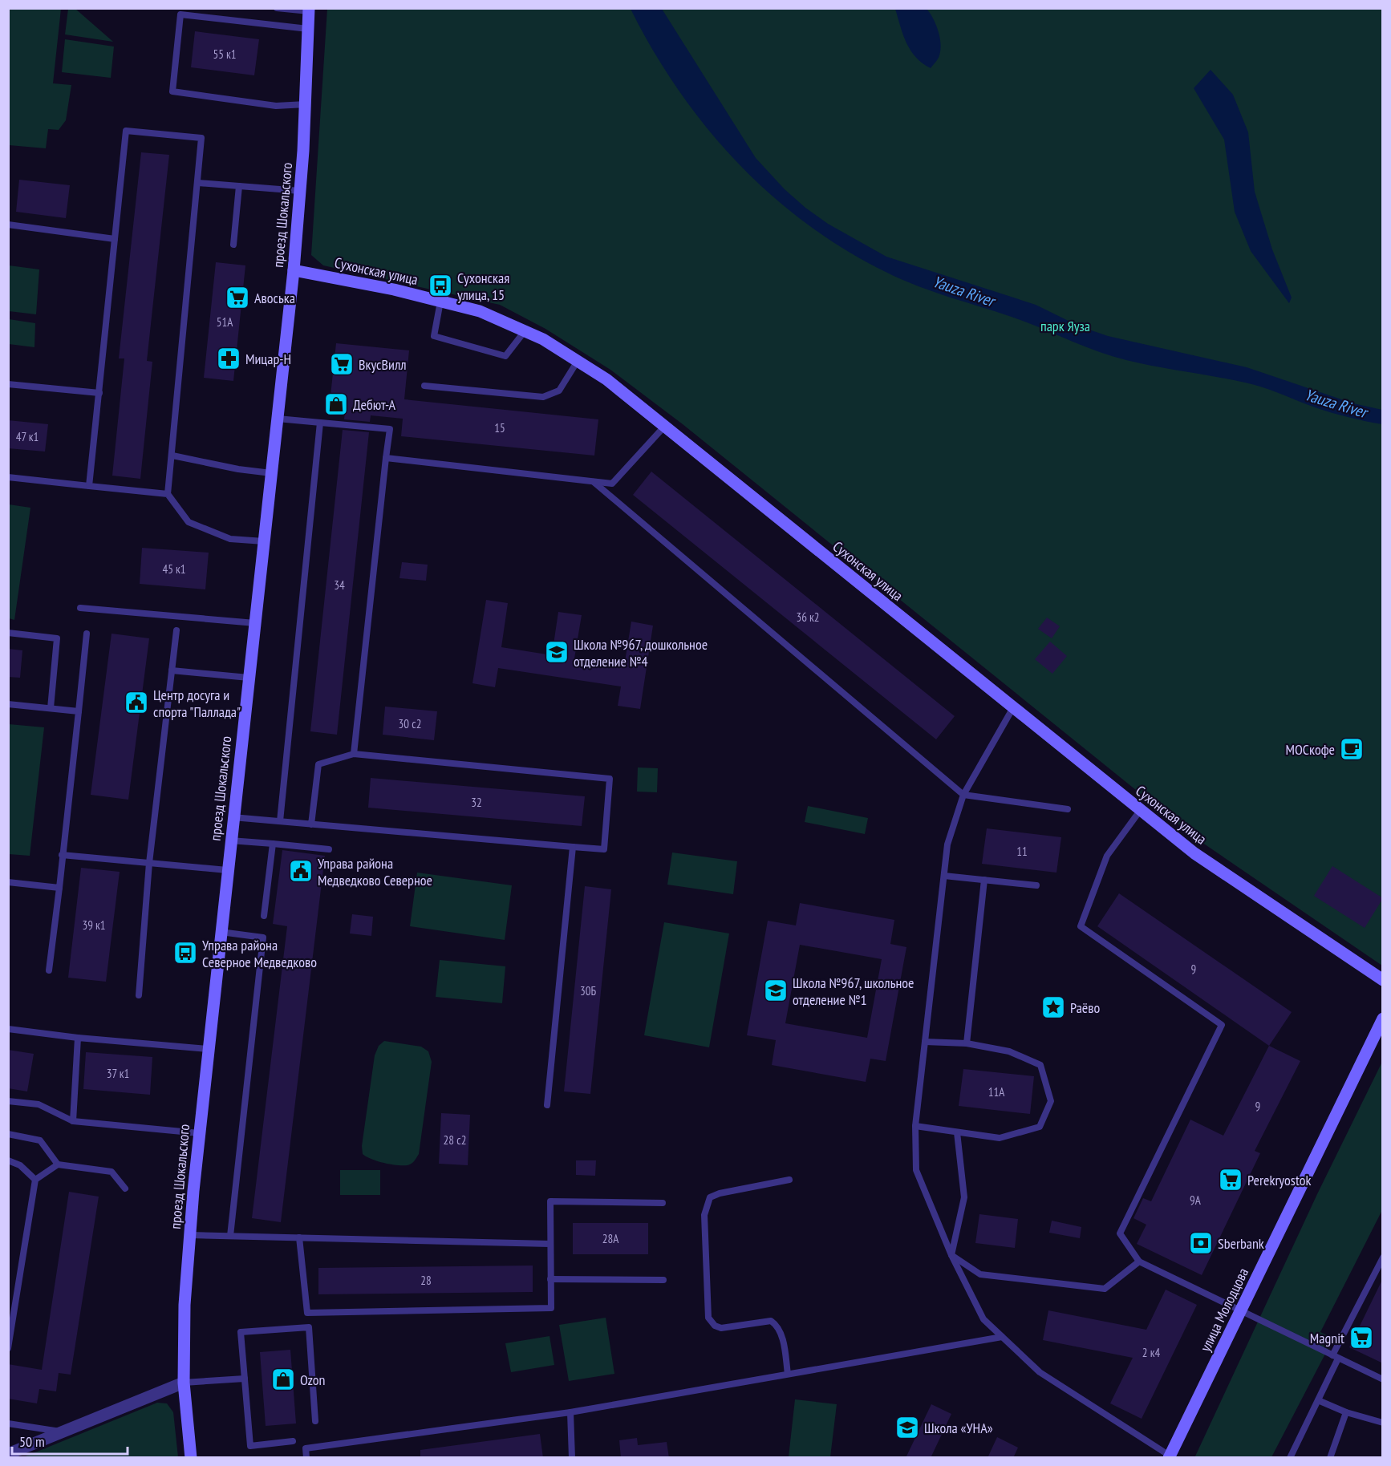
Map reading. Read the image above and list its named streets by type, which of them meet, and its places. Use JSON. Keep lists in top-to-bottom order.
{
  "streets": {
    "street": ["проезд Шокальского", "Сухонская улица", "улица Молодцова"]
  },
  "crossings": [
    ["проезд Шокальского", "Сухонская улица"]
  ],
  "water": ["Yauza River"],
  "parks": ["парк Яуза"],
  "places": {
    "bus stop": ["Сухонская улица, 15", "Управа района Северное Медведково"],
    "supermarket": [
      "Авоська",
      "ВкусВилл",
      "Perekryostok",
      "Magnit"
    ],
    "pharmacy": ["Мицар-Н"],
    "shop": ["Дебют-А", "Ozon"],
    "school or university": ["Школа №967, дошкольное отделение №4", "Школа №967, школьное отделение №1", "Школа «УНА»"],
    "public building": ["Центр досуга и спорта \"Паллада\"", "Управа района Медведково Северное"],
    "cafe": ["МОСкофе"],
    "place": ["Раёво"],
    "bank": ["Sberbank"]
  },
  "house_numbers": [
    "55 к1",
    "51А",
    "15",
    "47 к1",
    "45 к1",
    "34",
    "36 к2",
    "30 с2",
    "32",
    "11",
    "39 к1",
    "9",
    "30Б",
    "37 к1",
    "11А",
    "9",
    "28 с2",
    "9А",
    "28А",
    "28",
    "2 к4"
  ],
  "scale_bar": "50 m"
}
